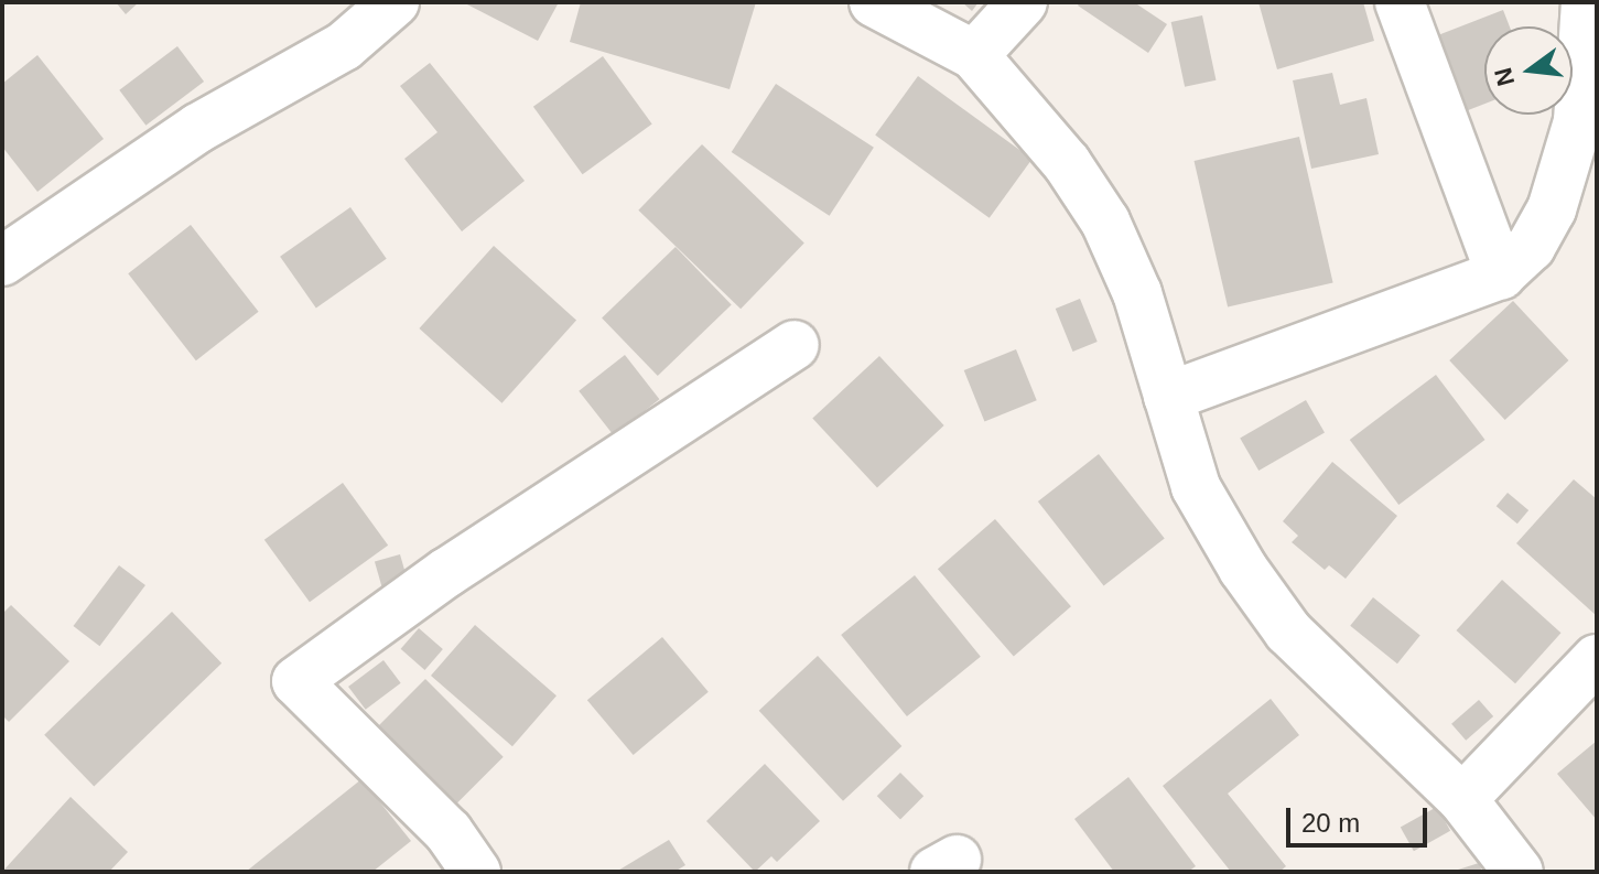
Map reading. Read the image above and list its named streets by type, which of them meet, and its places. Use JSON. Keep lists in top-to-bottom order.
{
  "scale_bar": "20 m",
  "north": "left"
}
